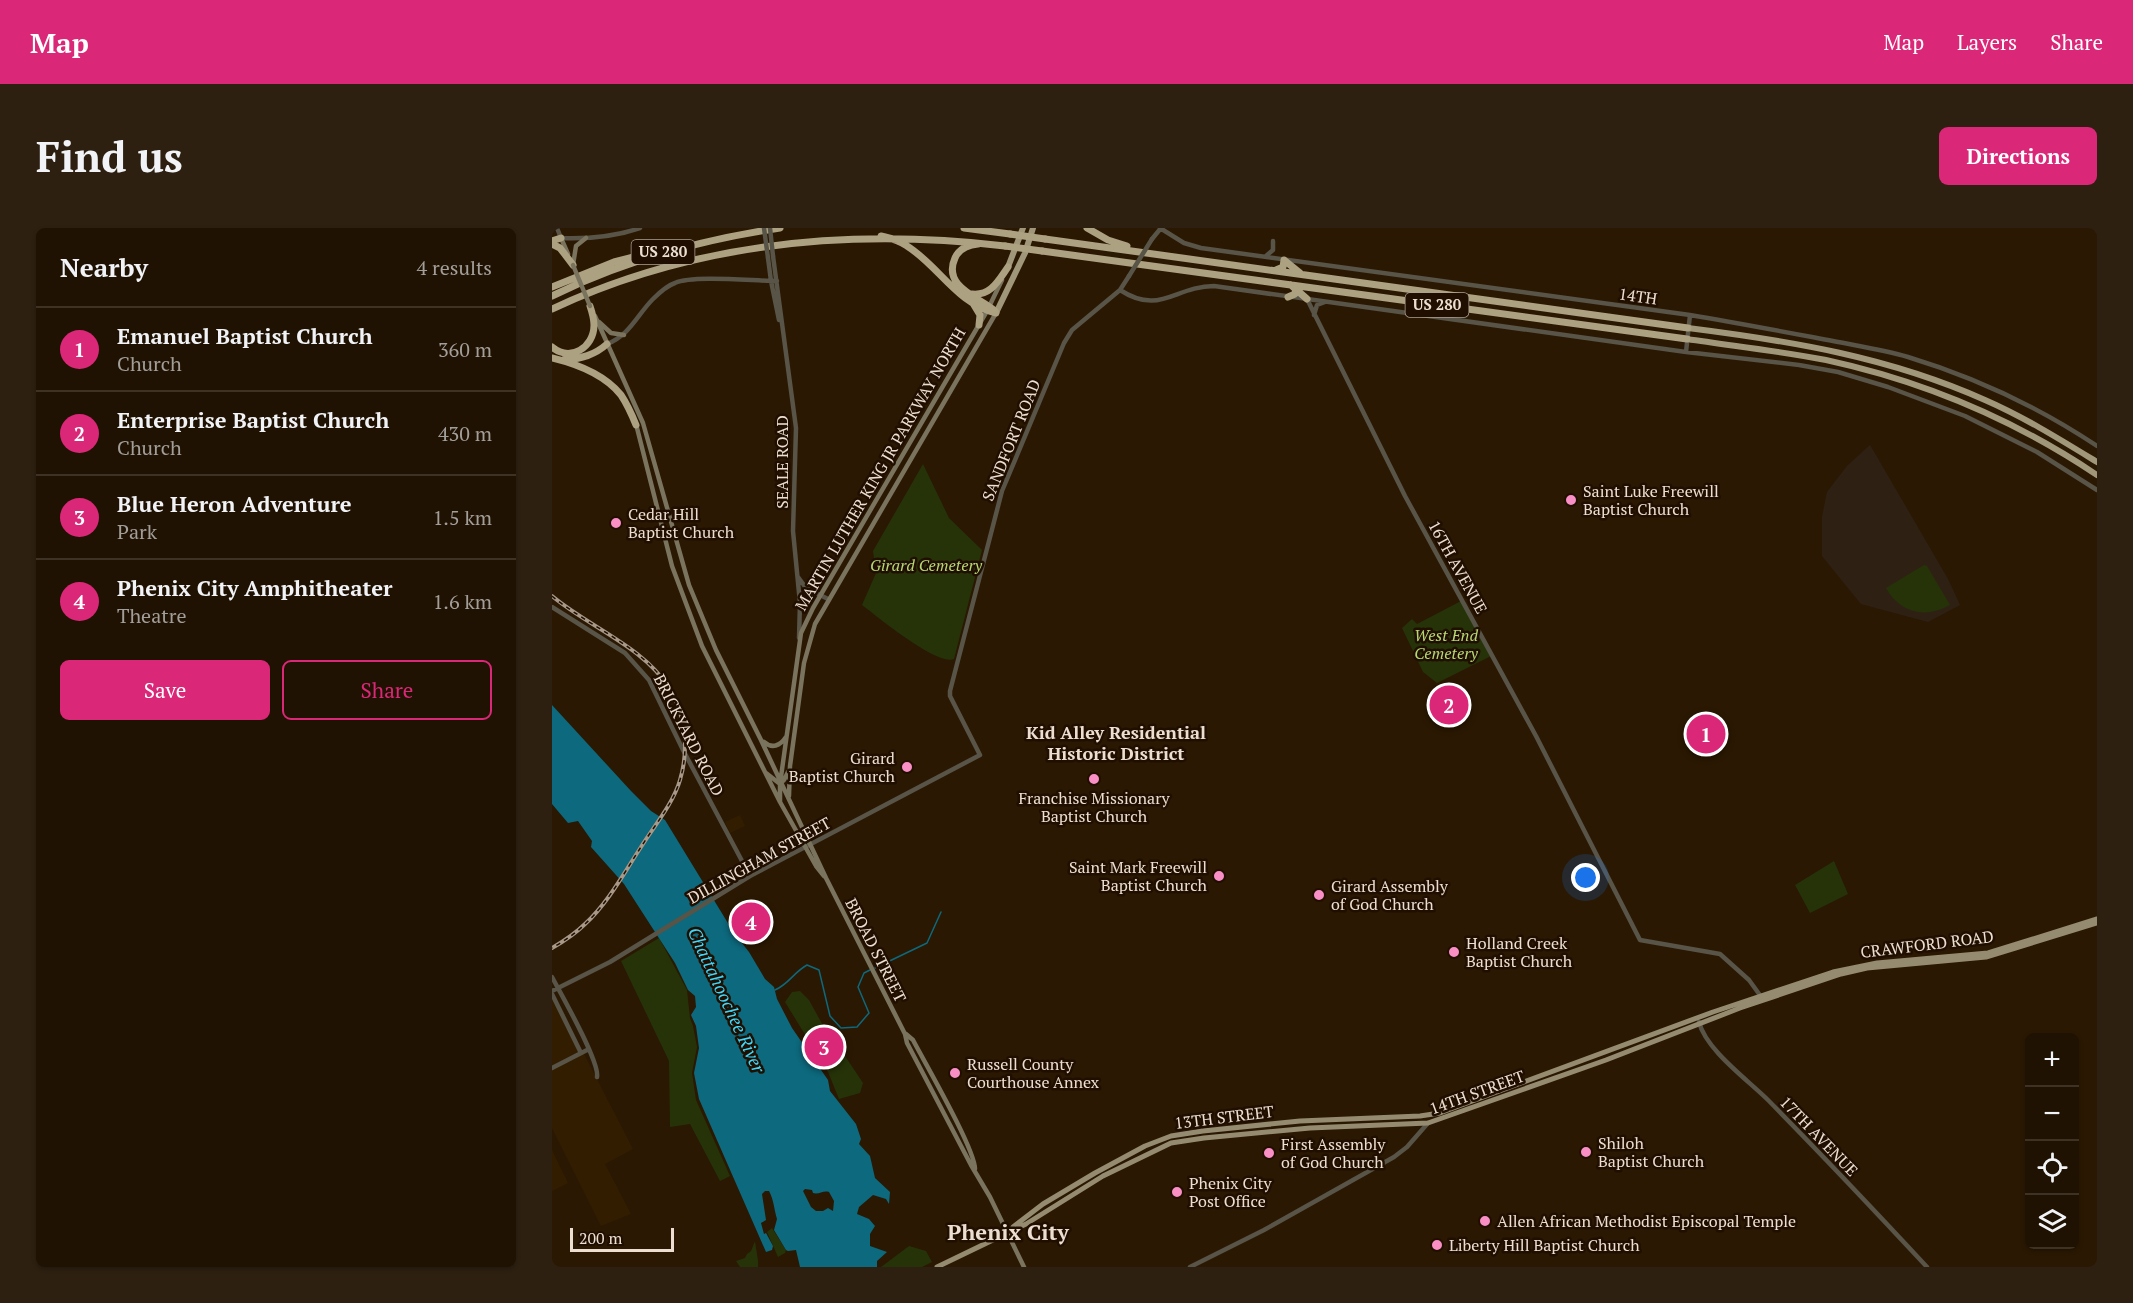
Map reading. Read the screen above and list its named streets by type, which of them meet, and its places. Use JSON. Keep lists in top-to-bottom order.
{
  "streets": {
    "highway": ["US 280", "MARTIN LUTHER KING JR PARKWAY NORTH"],
    "main road": [
      "CRAWFORD ROAD",
      "BROAD STREET",
      "14TH STREET",
      "13TH STREET"
    ],
    "street": [
      "14TH",
      "SANDFORT ROAD",
      "SEALE ROAD",
      "16TH AVENUE",
      "BRICKYARD ROAD",
      "DILLINGHAM STREET",
      "17TH AVENUE"
    ]
  },
  "crossings": [
    ["14TH", "SANDFORT ROAD"],
    ["SANDFORT ROAD", "DILLINGHAM STREET"],
    ["SEALE ROAD", "MARTIN LUTHER KING JR PARKWAY NORTH"],
    ["16TH AVENUE", "CRAWFORD ROAD"],
    ["16TH AVENUE", "14TH STREET"],
    ["BRICKYARD ROAD", "DILLINGHAM STREET"],
    ["CRAWFORD ROAD", "14TH STREET"],
    ["BROAD STREET", "13TH STREET"],
    ["14TH STREET", "13TH STREET"],
    ["14TH STREET", "17TH AVENUE"]
  ],
  "districts": ["Kid Alley Residential Historic District", "Phenix City"],
  "water": ["Chattahoochee River"],
  "parks": ["Girard Cemetery", "West End Cemetery"],
  "places": [
    "Saint Luke Freewill Baptist Church",
    "Cedar Hill Baptist Church",
    "Girard Baptist Church",
    "Franchise Missionary Baptist Church",
    "Saint Mark Freewill Baptist Church",
    "Girard Assembly of God Church",
    "Holland Creek Baptist Church",
    "Russell County Courthouse Annex",
    "Shiloh Baptist Church",
    "First Assembly of God Church",
    "Phenix City Post Office",
    "Allen African Methodist Episcopal Temple",
    "Liberty Hill Baptist Church"
  ],
  "scale_bar": "200 m",
  "page": {
    "header": "Map",
    "nav": ["Map", "Layers", "Share"],
    "buttons": [
      "Directions",
      ["Save", "Share"]
    ],
    "title": "Find us",
    "heading": ["Nearby", "4 results"],
    "list": [
      {
        "mark": "1",
        "name": "Emanuel Baptist Church",
        "note": "Church",
        "value": "360 m"
      },
      {
        "mark": "2",
        "name": "Enterprise Baptist Church",
        "note": "Church",
        "value": "430 m"
      },
      {
        "mark": "3",
        "name": "Blue Heron Adventure",
        "note": "Park",
        "value": "1.5 km"
      },
      {
        "mark": "4",
        "name": "Phenix City Amphitheater",
        "note": "Theatre",
        "value": "1.6 km"
      }
    ],
    "pins": [
      "2",
      "1",
      "4",
      "3"
    ],
    "map_buttons": ["+", "−"],
    "scale": "200 m"
  }
}
